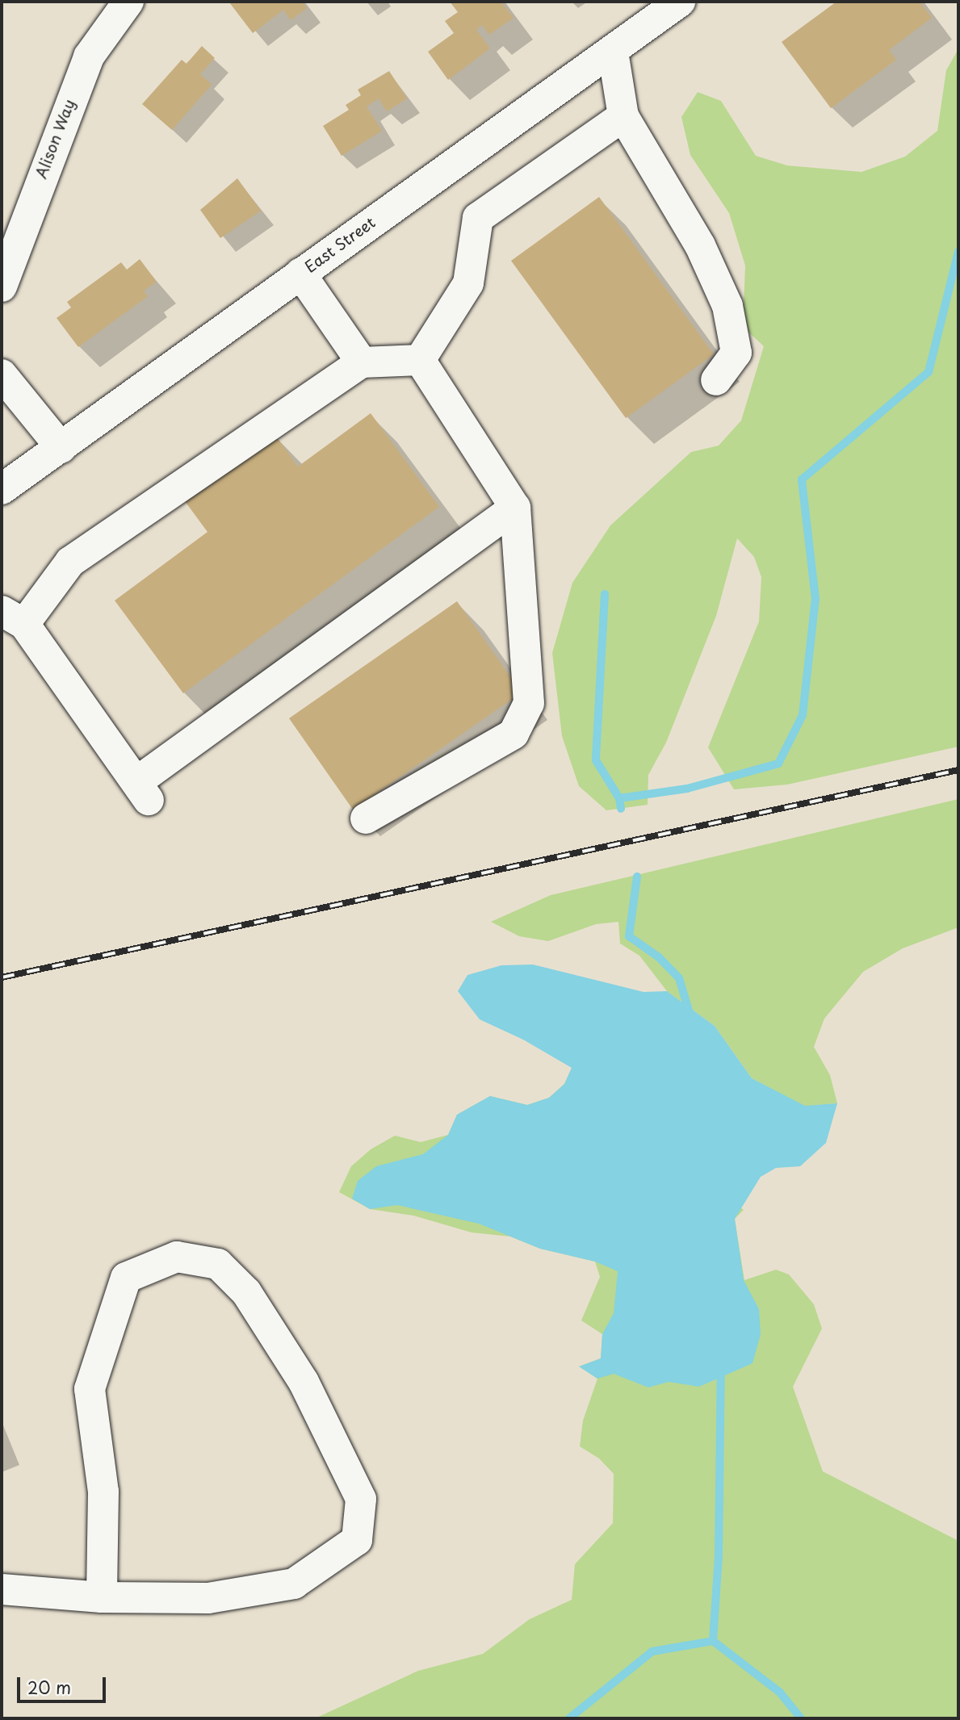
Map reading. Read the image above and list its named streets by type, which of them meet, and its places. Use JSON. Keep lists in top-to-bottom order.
{
  "streets": {
    "main road": ["Alison Way", "East Street"]
  },
  "scale_bar": "20 m"
}
